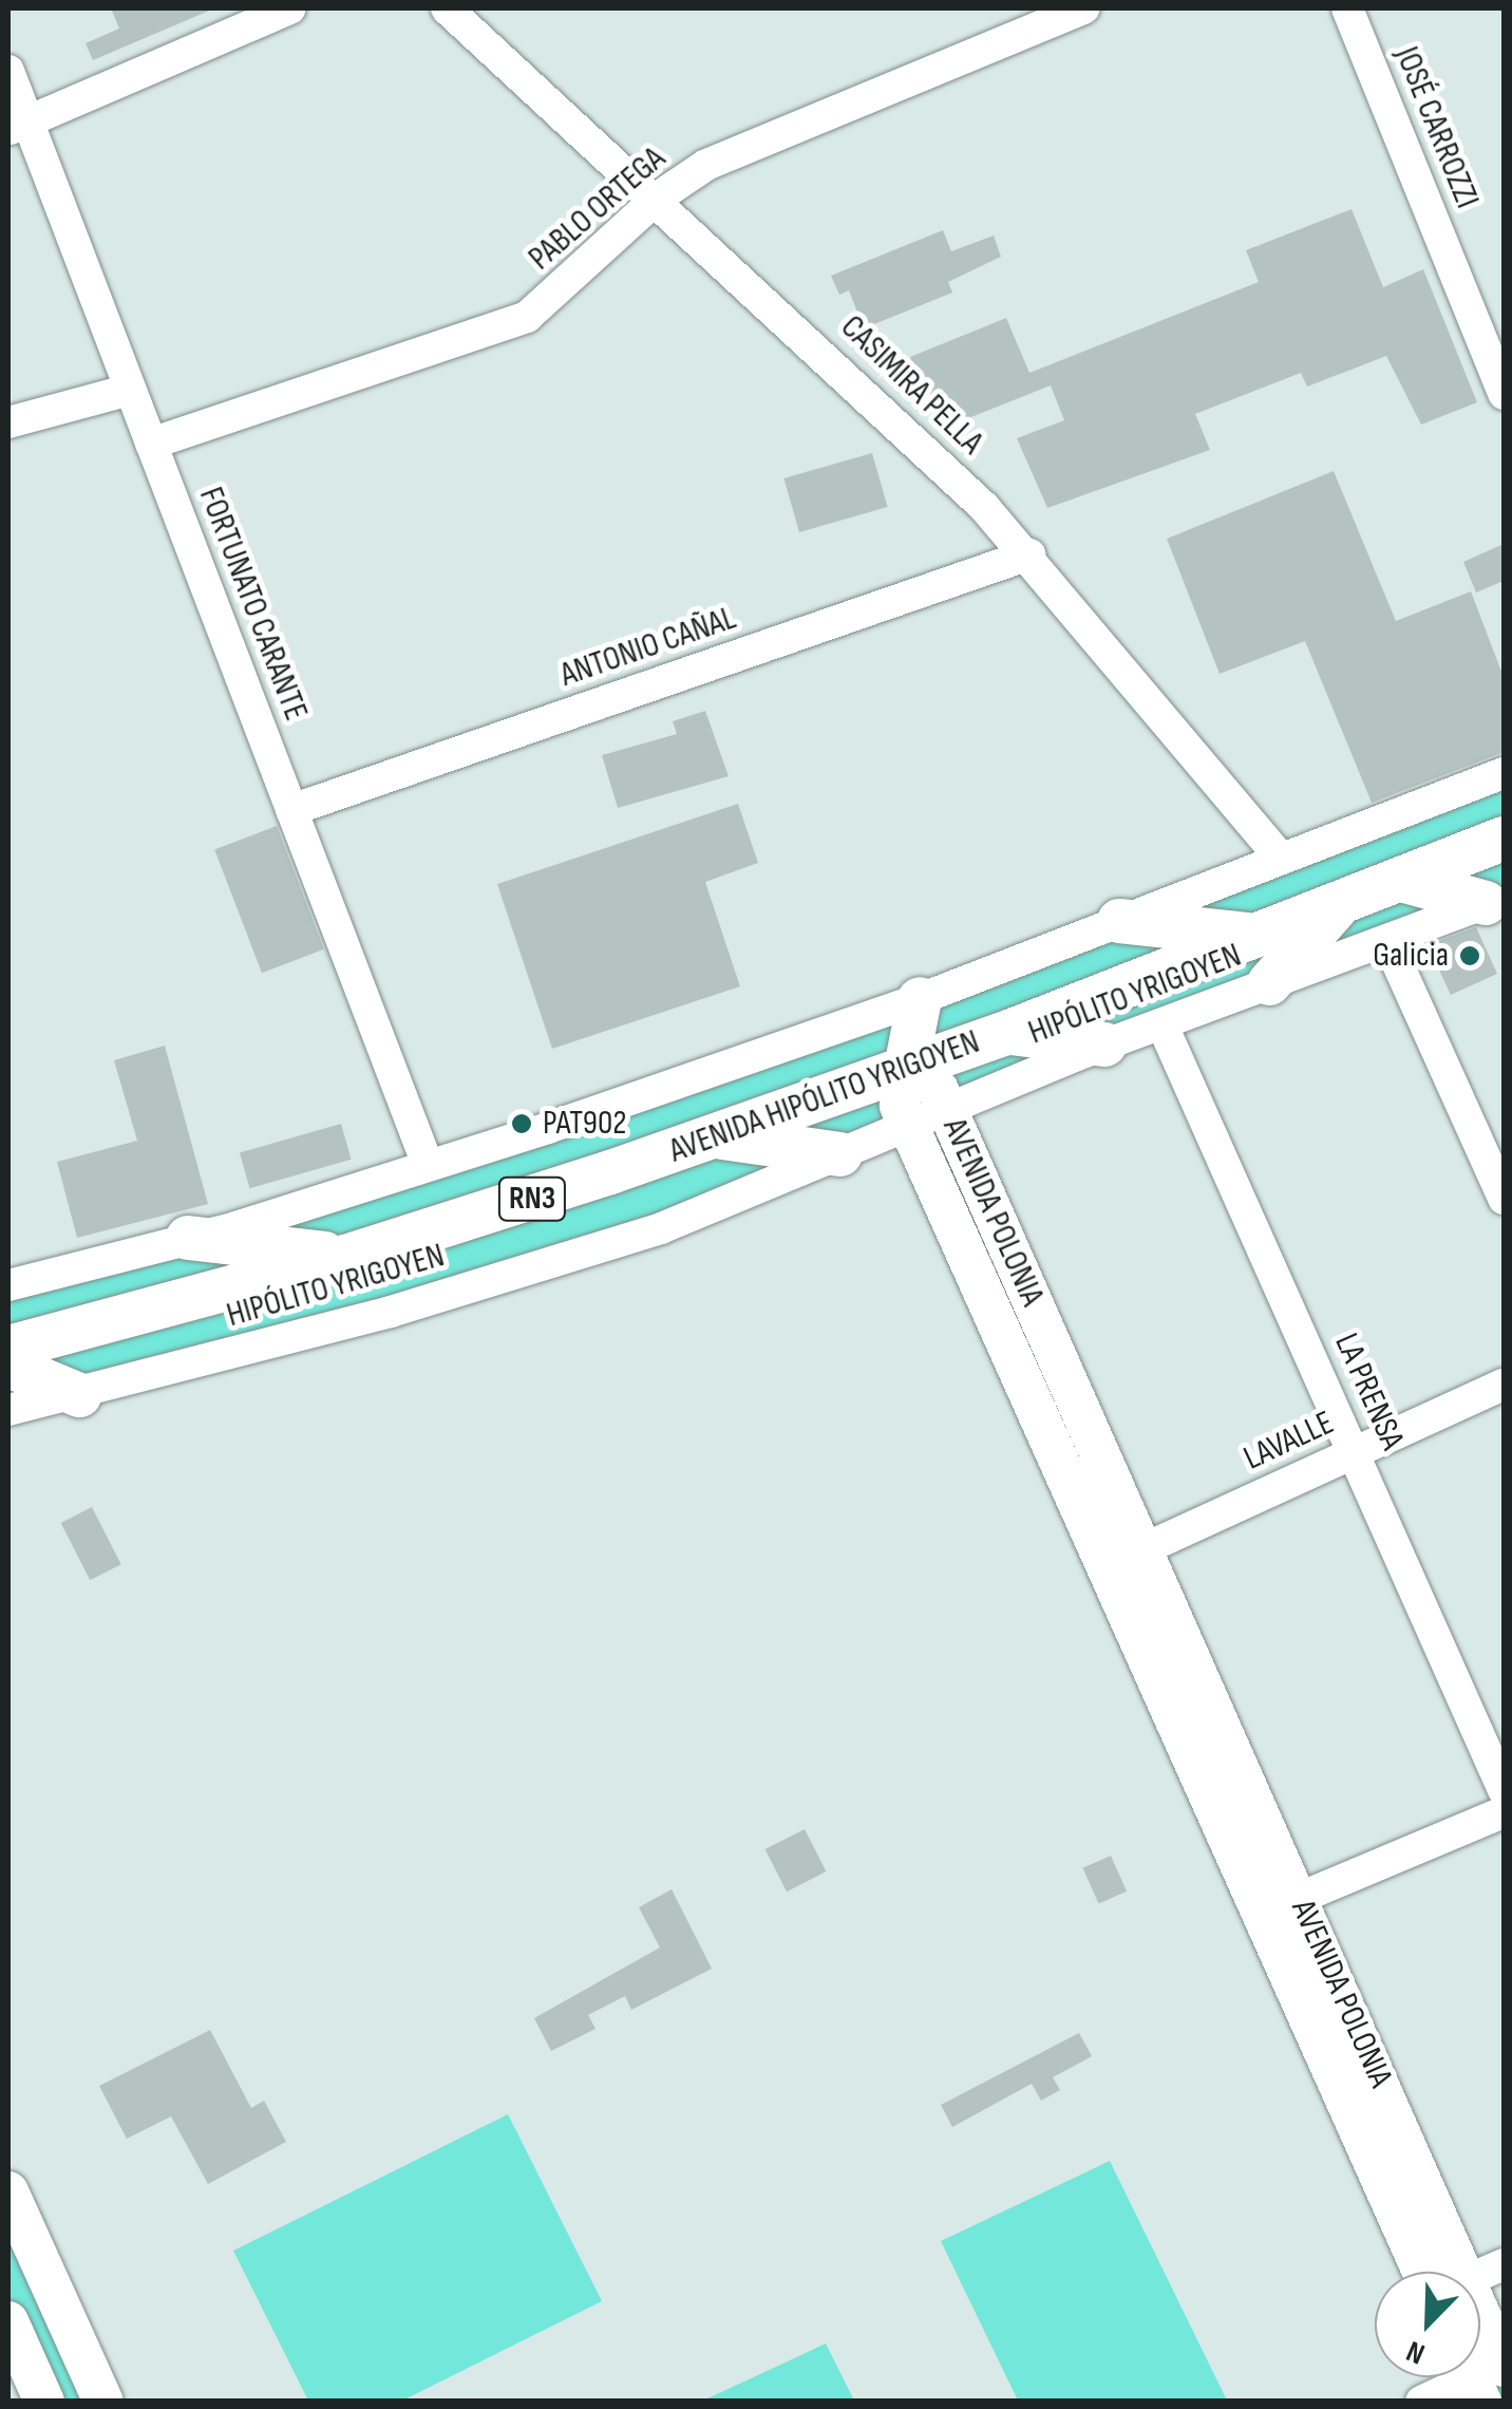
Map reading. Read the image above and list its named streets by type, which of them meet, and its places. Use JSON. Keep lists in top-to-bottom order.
{
  "streets": {
    "highway": ["AVENIDA HIPÓLITO YRIGOYEN", "RN3"],
    "main road": ["AVENIDA POLONIA"],
    "street": [
      "JOSÉ CARROZZI",
      "PABLO ORTEGA",
      "CASIMIRA PELLA",
      "FORTUNATO CARANTE",
      "ANTONIO CAÑAL",
      "HIPÓLITO YRIGOYEN",
      "LA PRENSA",
      "LAVALLE"
    ]
  },
  "crossings": [
    ["PABLO ORTEGA", "CASIMIRA PELLA"],
    ["PABLO ORTEGA", "FORTUNATO CARANTE"],
    ["CASIMIRA PELLA", "ANTONIO CAÑAL"],
    ["FORTUNATO CARANTE", "ANTONIO CAÑAL"],
    ["HIPÓLITO YRIGOYEN", "AVENIDA POLONIA"],
    ["HIPÓLITO YRIGOYEN", "LA PRENSA"],
    ["AVENIDA HIPÓLITO YRIGOYEN", "AVENIDA POLONIA"],
    ["AVENIDA POLONIA", "LAVALLE"],
    ["LA PRENSA", "LAVALLE"]
  ],
  "places": ["Galicia", "PAT902"],
  "north": "bottom left"
}
